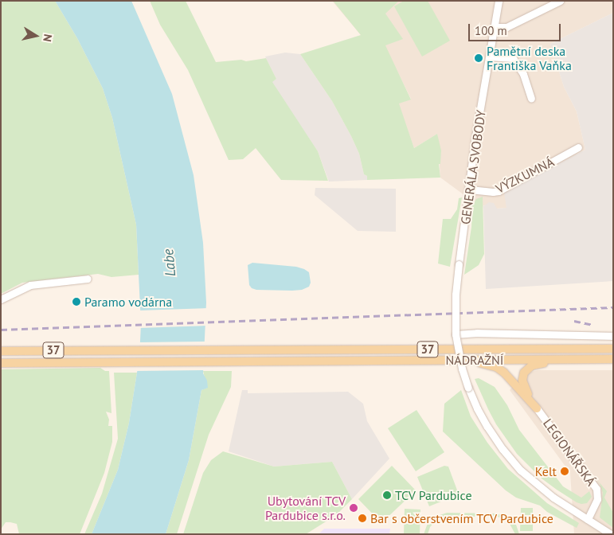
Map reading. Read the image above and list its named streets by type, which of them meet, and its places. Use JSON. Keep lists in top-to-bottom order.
{
  "streets": {
    "main road": ["37", "NÁDRAŽNÍ"],
    "street": ["GENERÁLA SVOBODY", "VÝZKUMNÁ", "LEGIONÁŘSKÁ"]
  },
  "crossings": [
    ["GENERÁLA SVOBODY", "VÝZKUMNÁ"]
  ],
  "water": ["Labe"],
  "places": [
    "Pamětní deska Františka Vaňka",
    "Paramo vodárna",
    "Kelt",
    "TCV Pardubice",
    "Ubytování TCV Pardubice s.r.o.",
    "Bar s občerstvením TCV Pardubice"
  ],
  "scale_bar": "100 m",
  "north": "right"
}
